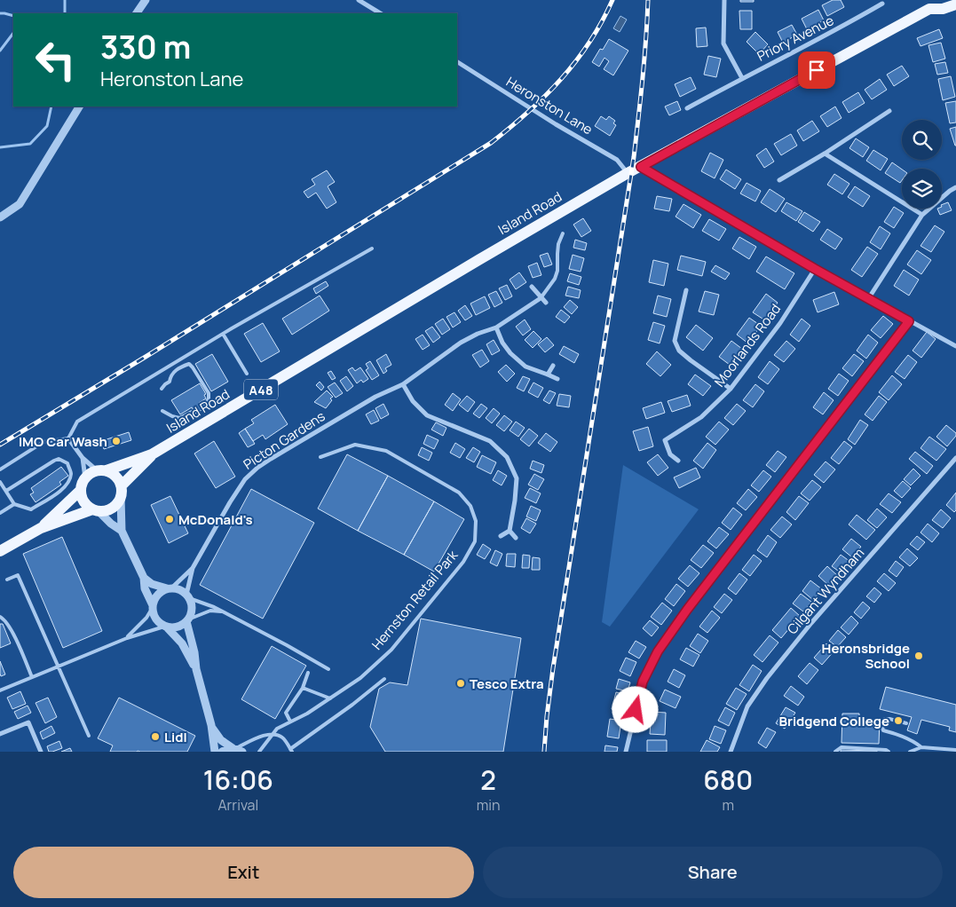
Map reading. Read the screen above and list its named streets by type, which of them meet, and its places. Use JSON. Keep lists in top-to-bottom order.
{
  "streets": {
    "main road": ["Island Road", "A48"],
    "street": [
      "Priory Avenue",
      "Heronston Lane",
      "Moorlands Road",
      "Picton Gardens",
      "Cilgant Wyndham",
      "Hernston Retail Park"
    ]
  },
  "crossings": [
    ["Heronston Lane", "Island Road"],
    ["Island Road", "A48"]
  ],
  "places": [
    "IMO Car Wash",
    "McDonald's",
    "Heronsbridge School",
    "Tesco Extra",
    "Bridgend College",
    "Lidl"
  ],
  "page": {
    "turn": ["330 m", "Heronston Lane"],
    "eta": [
      "16:06",
      "Arrival",
      "2",
      "min",
      "680",
      "m"
    ],
    "buttons": ["Exit", "Share"]
  }
}
